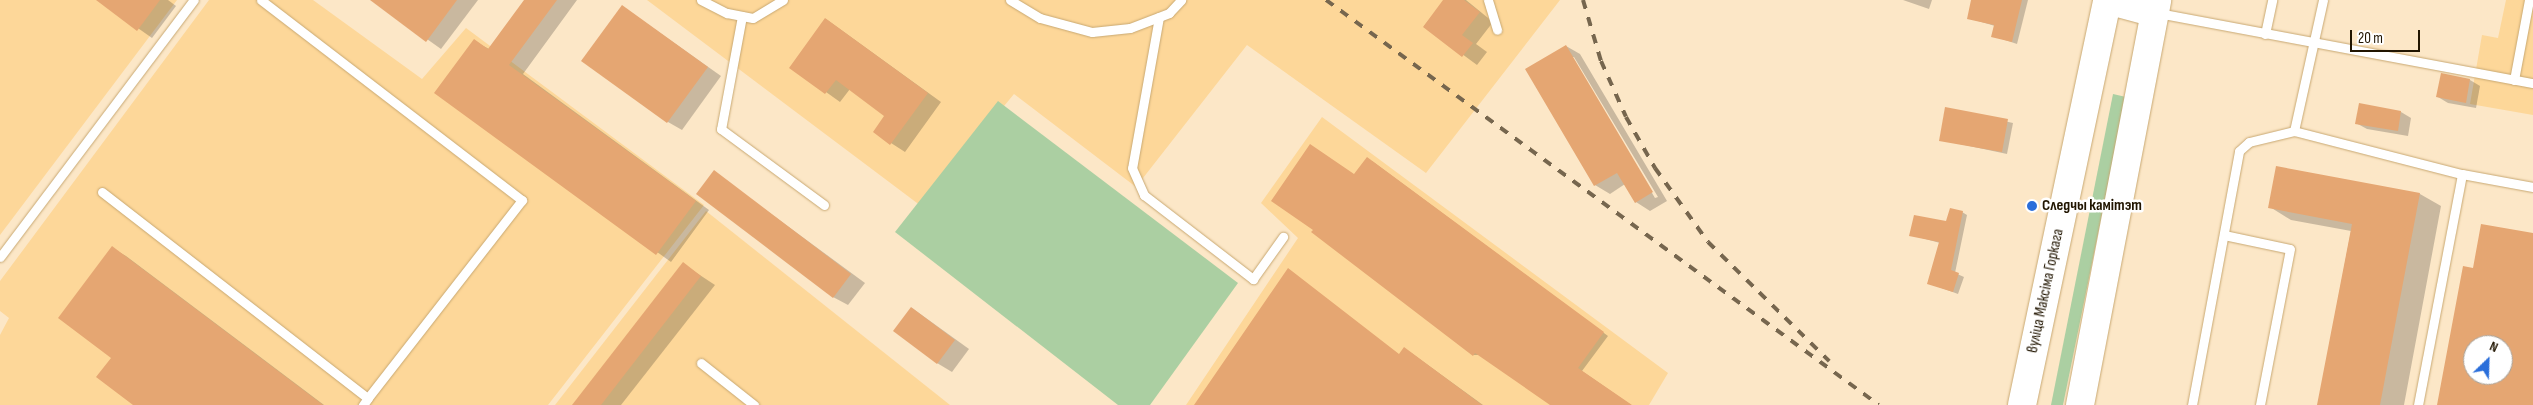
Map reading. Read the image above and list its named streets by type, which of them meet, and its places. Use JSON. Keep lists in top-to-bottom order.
{
  "streets": {
    "main road": ["вуліца Максіма Горкага"]
  },
  "places": ["Следчы камітэт"],
  "scale_bar": "20 m",
  "north": "top right"
}
